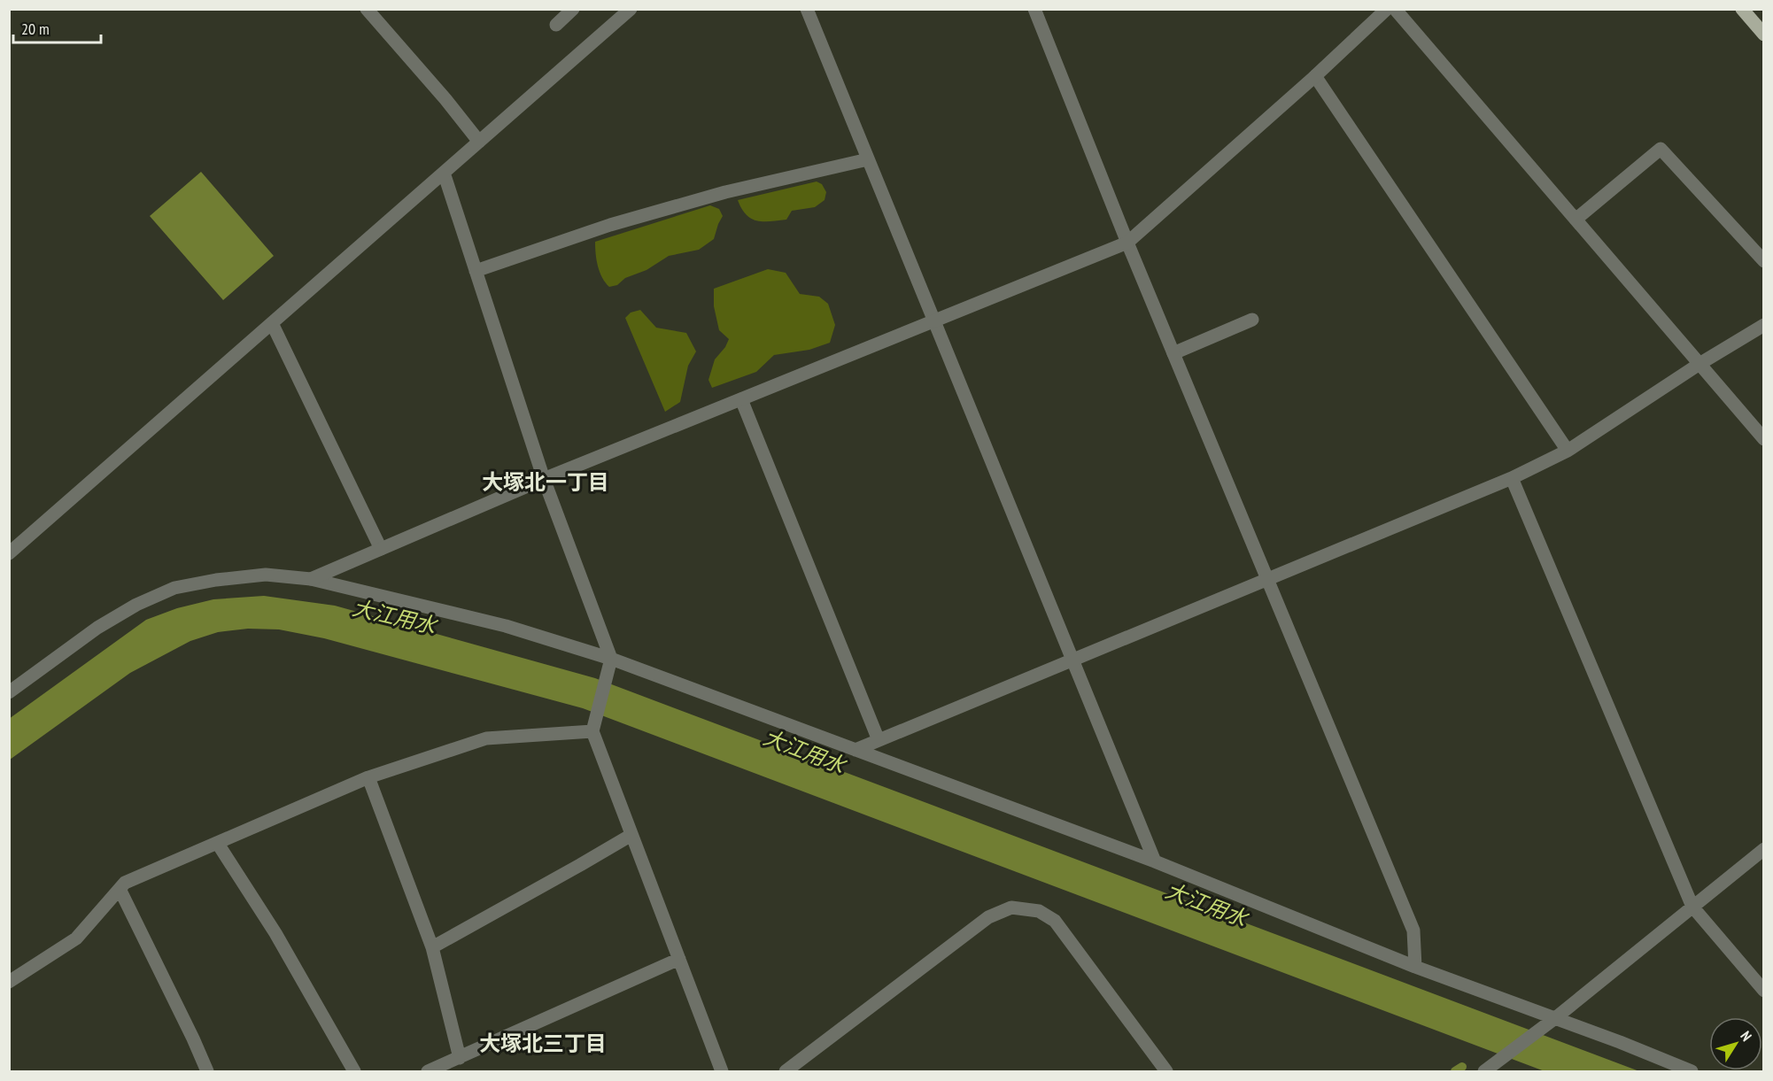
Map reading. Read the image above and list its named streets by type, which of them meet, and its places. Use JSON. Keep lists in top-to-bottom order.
{
  "districts": ["大塚北一丁目", "大塚北三丁目"],
  "water": ["大江用水"],
  "scale_bar": "20 m",
  "north": "top right"
}
